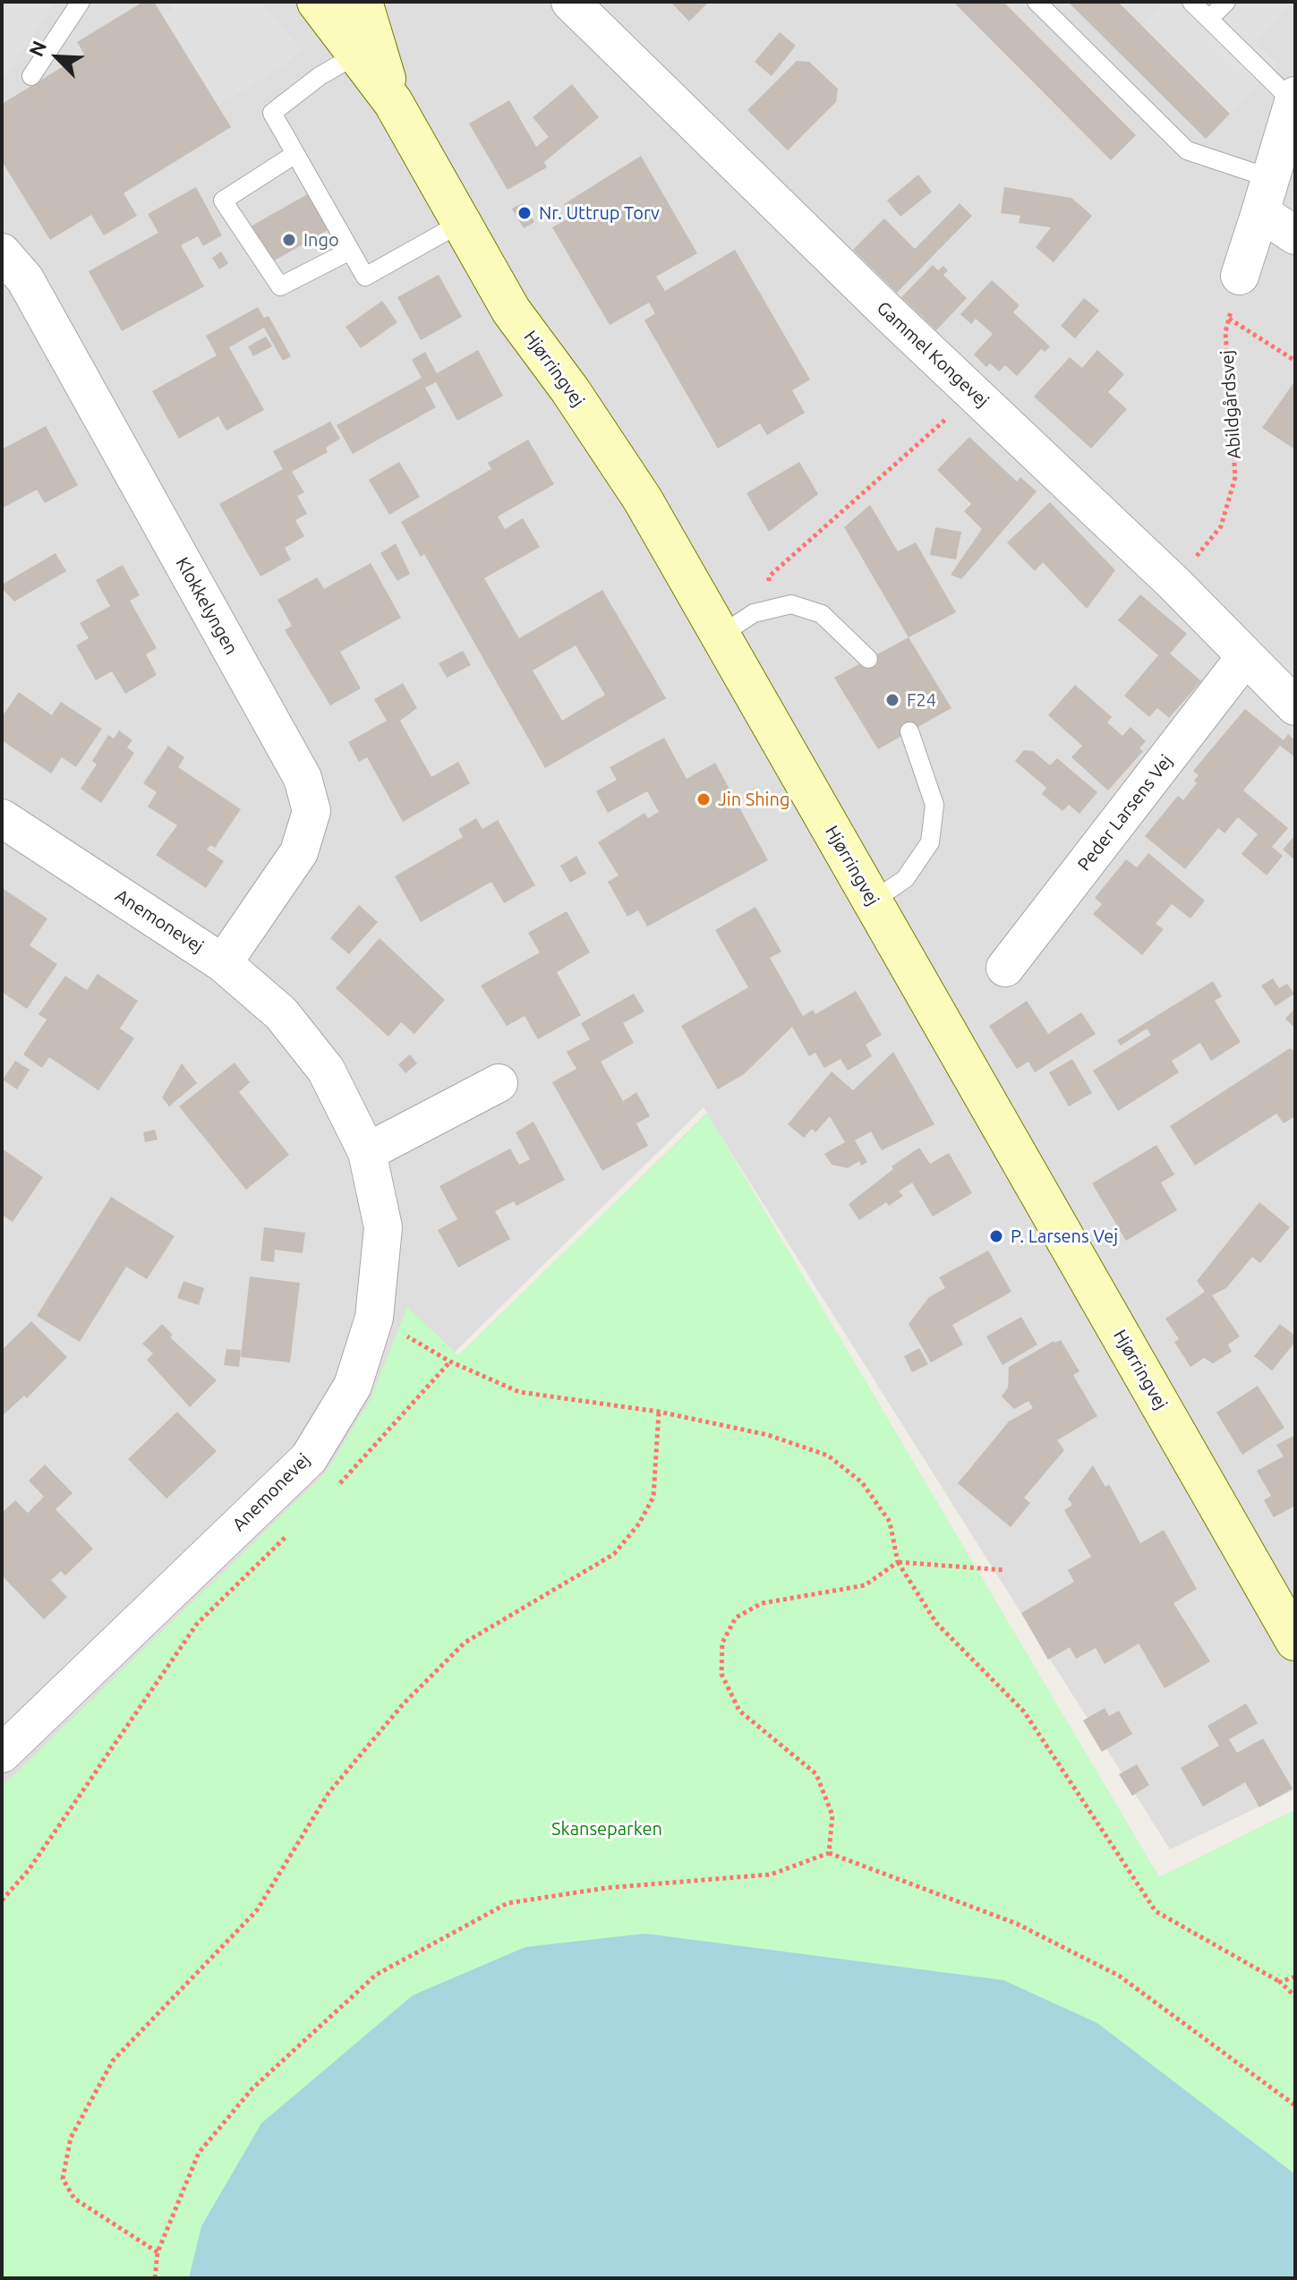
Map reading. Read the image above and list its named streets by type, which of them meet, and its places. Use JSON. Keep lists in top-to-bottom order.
{
  "streets": {
    "main road": ["Hjørringvej"],
    "street": [
      "Gammel Kongevej",
      "Klokkelyngen",
      "Peder Larsens Vej",
      "Anemonevej"
    ],
    "path": ["Abildgårdsvej"]
  },
  "crossings": [
    ["Gammel Kongevej", "Abildgårdsvej"],
    ["Gammel Kongevej", "Peder Larsens Vej"],
    ["Klokkelyngen", "Anemonevej"]
  ],
  "parks": ["Skanseparken"],
  "places": [
    "Nr. Uttrup Torv",
    "Ingo",
    "F24",
    "Jin Shing",
    "P. Larsens Vej"
  ],
  "north": "top left"
}
